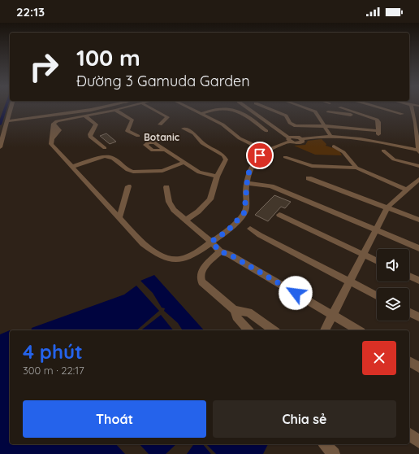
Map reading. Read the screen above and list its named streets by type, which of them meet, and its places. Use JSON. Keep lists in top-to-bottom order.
{
  "districts": ["Botanic"],
  "page": {
    "status": "22:13",
    "turn": ["100 m", "Đường 3 Gamuda Garden"],
    "heading": ["4 phút", "300 m · 22:17"],
    "buttons": ["Thoát", "Chia sẻ"]
  }
}
